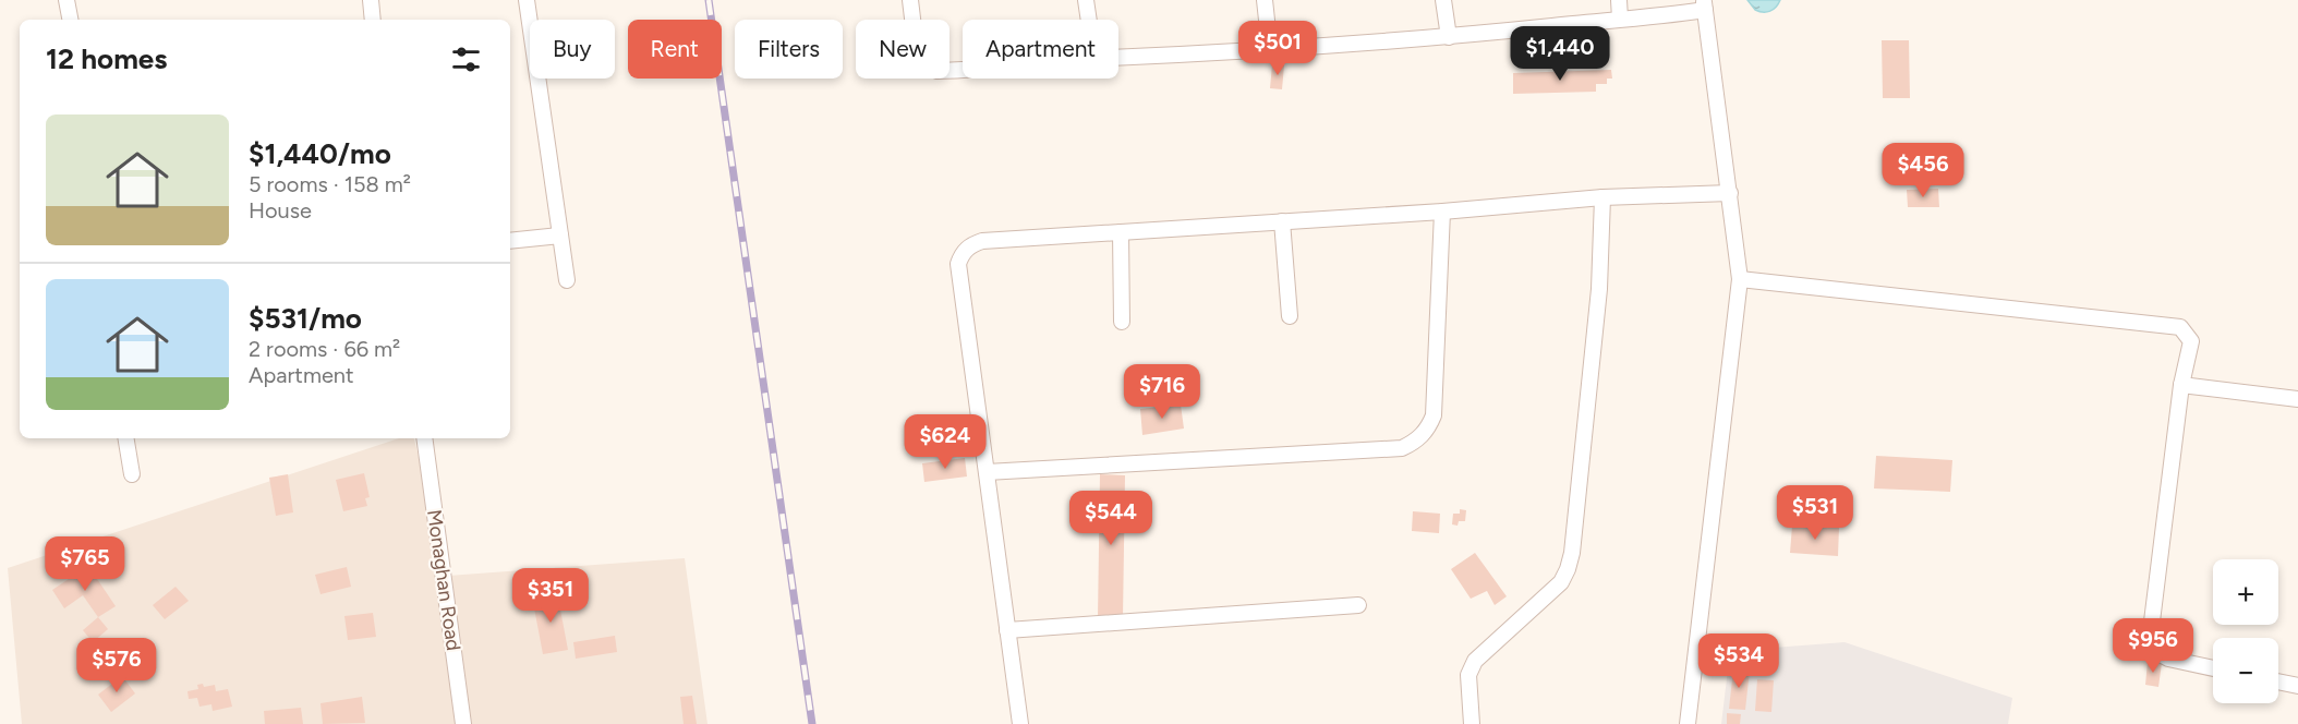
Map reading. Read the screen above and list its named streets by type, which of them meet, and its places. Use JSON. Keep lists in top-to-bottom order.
{
  "streets": {
    "street": ["Monaghan Road"]
  },
  "page": {
    "chip": [
      "Buy",
      "Rent",
      "Filters",
      "New",
      "Apartment"
    ],
    "heading": "12 homes",
    "price": [
      "$501",
      "$1,440",
      "$456",
      "$716",
      "$624",
      "$531",
      "$544",
      "$765",
      "$351",
      "$956",
      "$534",
      "$576"
    ],
    "list": [
      {
        "name": "$1,440/mo",
        "note": "5 rooms · 158 m² · House"
      },
      {
        "name": "$531/mo",
        "note": "2 rooms · 66 m² · Apartment"
      }
    ],
    "map_buttons": ["+", "−"]
  }
}
